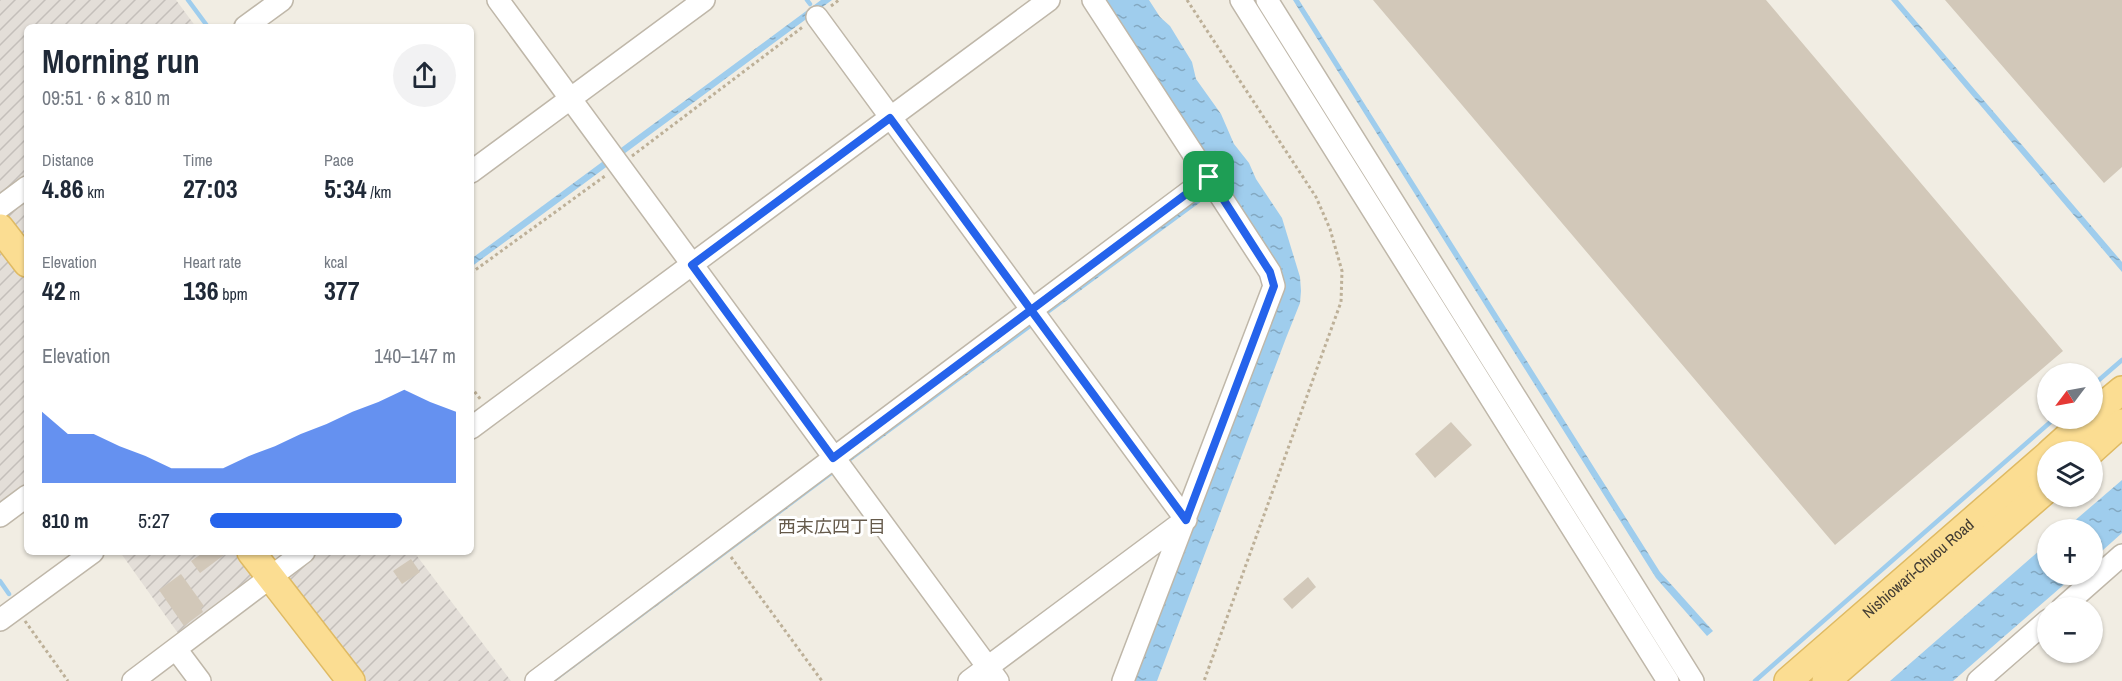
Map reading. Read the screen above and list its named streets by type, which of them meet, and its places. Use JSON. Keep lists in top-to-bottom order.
{
  "streets": {
    "main road": ["Nishiowari-Chuou Road"]
  },
  "districts": ["西末広四丁目"],
  "north": "bottom left",
  "page": {
    "heading": ["Morning run", "09:51 · 6 × 810 m"],
    "stats": [
      ["Distance", "4.86 km"],
      ["Time", "27:03"],
      ["Pace", "5:34 /km"],
      ["Elevation", "42 m"],
      ["Heart rate", "136 bpm"],
      ["kcal", "377"]
    ],
    "chart": ["Elevation", "140–147 m"],
    "map_buttons": ["+", "−"],
    "list": [
      {
        "name": "810 m",
        "note": "5:27"
      }
    ]
  }
}
